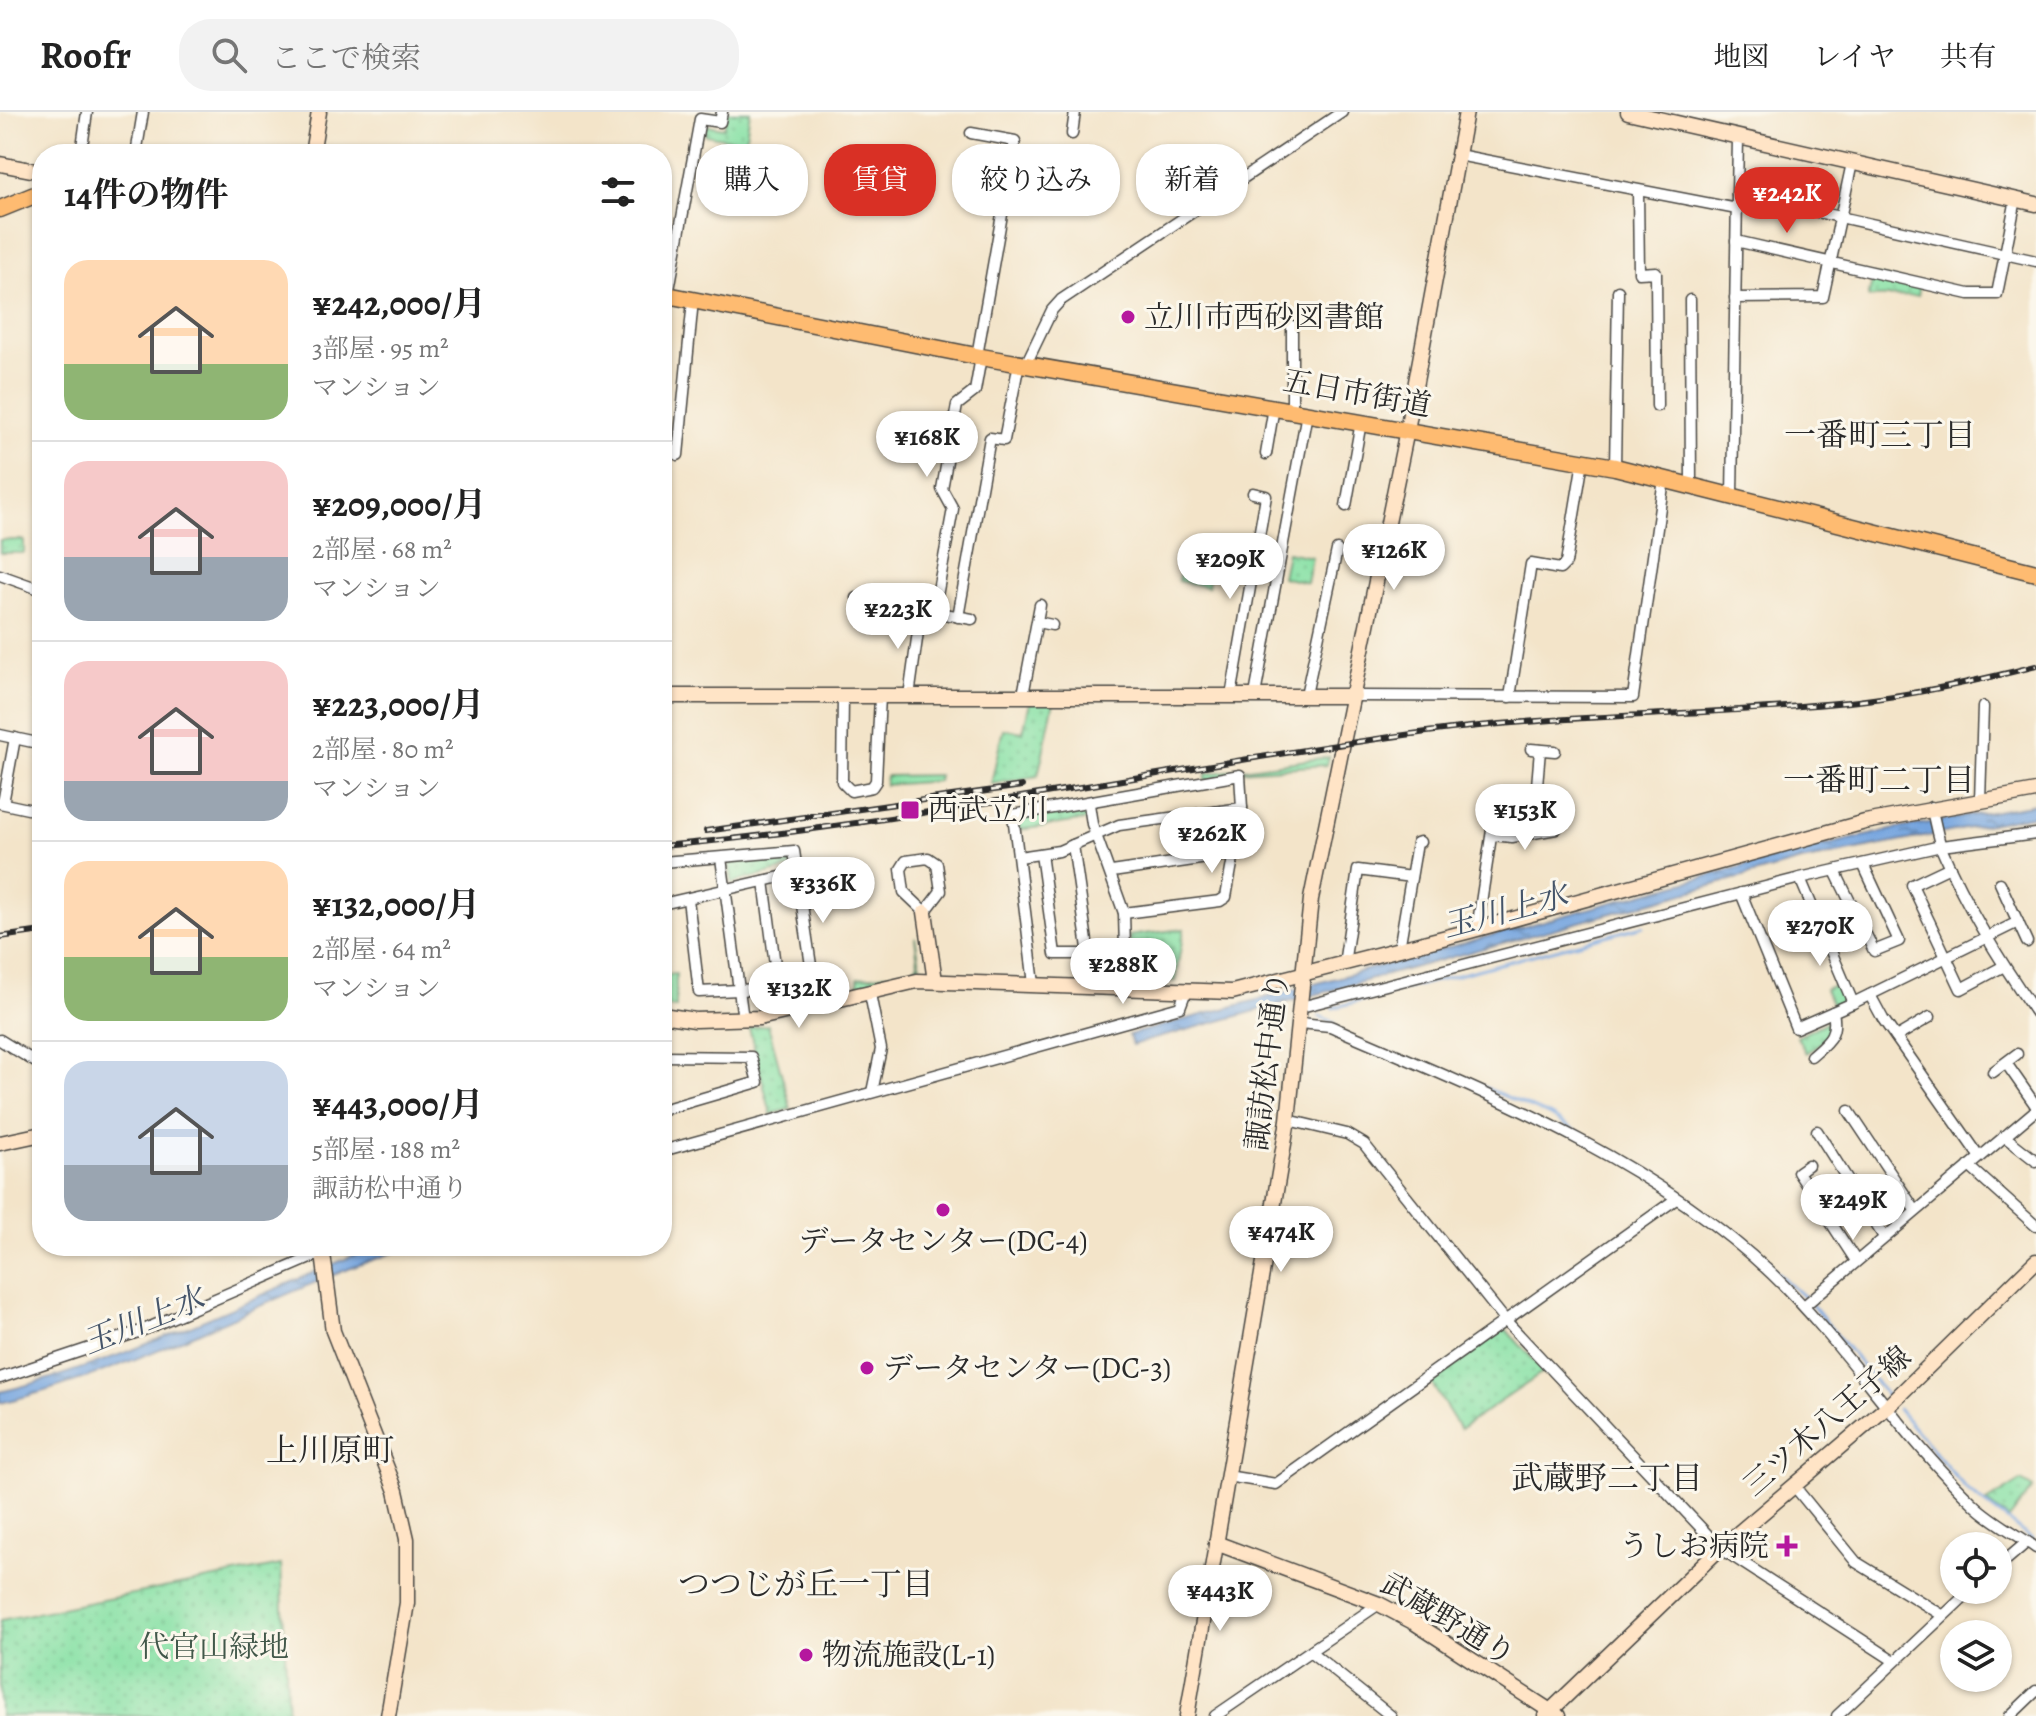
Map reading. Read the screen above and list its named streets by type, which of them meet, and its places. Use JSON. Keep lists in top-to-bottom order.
{
  "streets": {
    "main road": ["五日市街道"],
    "street": ["諏訪松中通り", "三ツ木八王子線", "武蔵野通り"]
  },
  "crossings": [
    ["五日市街道", "諏訪松中通り"],
    ["諏訪松中通り", "武蔵野通り"],
    ["三ツ木八王子線", "武蔵野通り"]
  ],
  "districts": [
    "一番町三丁目",
    "一番町二丁目",
    "上川原町",
    "武蔵野二丁目",
    "つつじが丘一丁目"
  ],
  "water": ["玉川上水"],
  "parks": ["代官山緑地"],
  "places": {
    "other": [
      "立川市西砂図書館",
      "データセンター(DC-4)",
      "データセンター(DC-3)",
      "物流施設(L-1)"
    ],
    "transit": ["西武立川"],
    "health": ["うしお病院"]
  },
  "page": {
    "header": "Roofr",
    "search": "ここで検索",
    "nav": ["地図", "レイヤ", "共有"],
    "chip": [
      "購入",
      "賃貸",
      "絞り込み",
      "新着"
    ],
    "heading": "14件の物件",
    "price": [
      "¥242K",
      "¥168K",
      "¥126K",
      "¥209K",
      "¥223K",
      "¥153K",
      "¥262K",
      "¥336K",
      "¥270K",
      "¥288K",
      "¥132K",
      "¥249K",
      "¥474K",
      "¥443K"
    ],
    "list": [
      {
        "name": "¥242,000/月",
        "note": "3部屋 · 95 m² · マンション"
      },
      {
        "name": "¥209,000/月",
        "note": "2部屋 · 68 m² · マンション"
      },
      {
        "name": "¥223,000/月",
        "note": "2部屋 · 80 m² · マンション"
      },
      {
        "name": "¥132,000/月",
        "note": "2部屋 · 64 m² · マンション"
      },
      {
        "name": "¥443,000/月",
        "note": "5部屋 · 188 m² · 諏訪松中通り"
      }
    ]
  }
}
